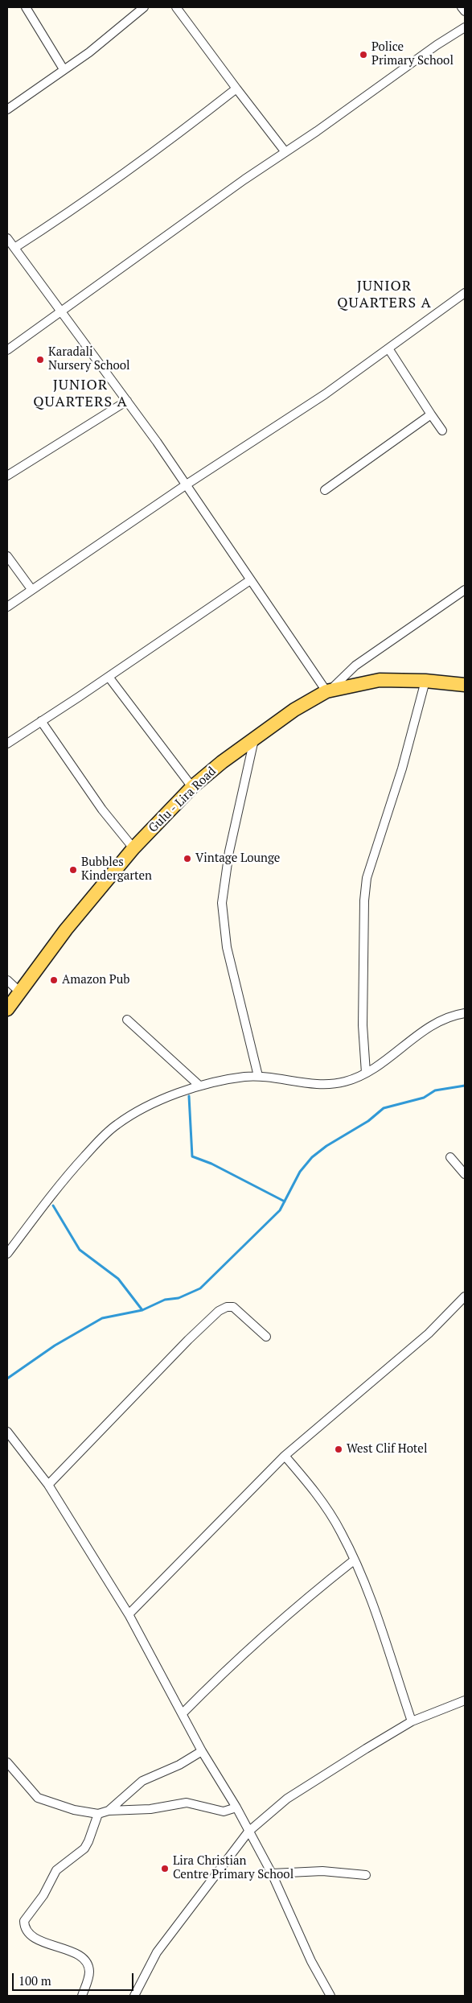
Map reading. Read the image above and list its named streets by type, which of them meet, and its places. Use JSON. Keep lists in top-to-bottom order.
{
  "streets": {
    "main road": ["Gulu - Lira Road"]
  },
  "districts": ["JUNIOR QUARTERS A", "JUNIOR QUARTERS A"],
  "places": [
    "Police Primary School",
    "Karadali Nursery School",
    "Vintage Lounge",
    "Bubbles Kindergarten",
    "Amazon Pub",
    "West Clif Hotel",
    "Lira Christian Centre Primary School"
  ],
  "scale_bar": "100 m"
}
